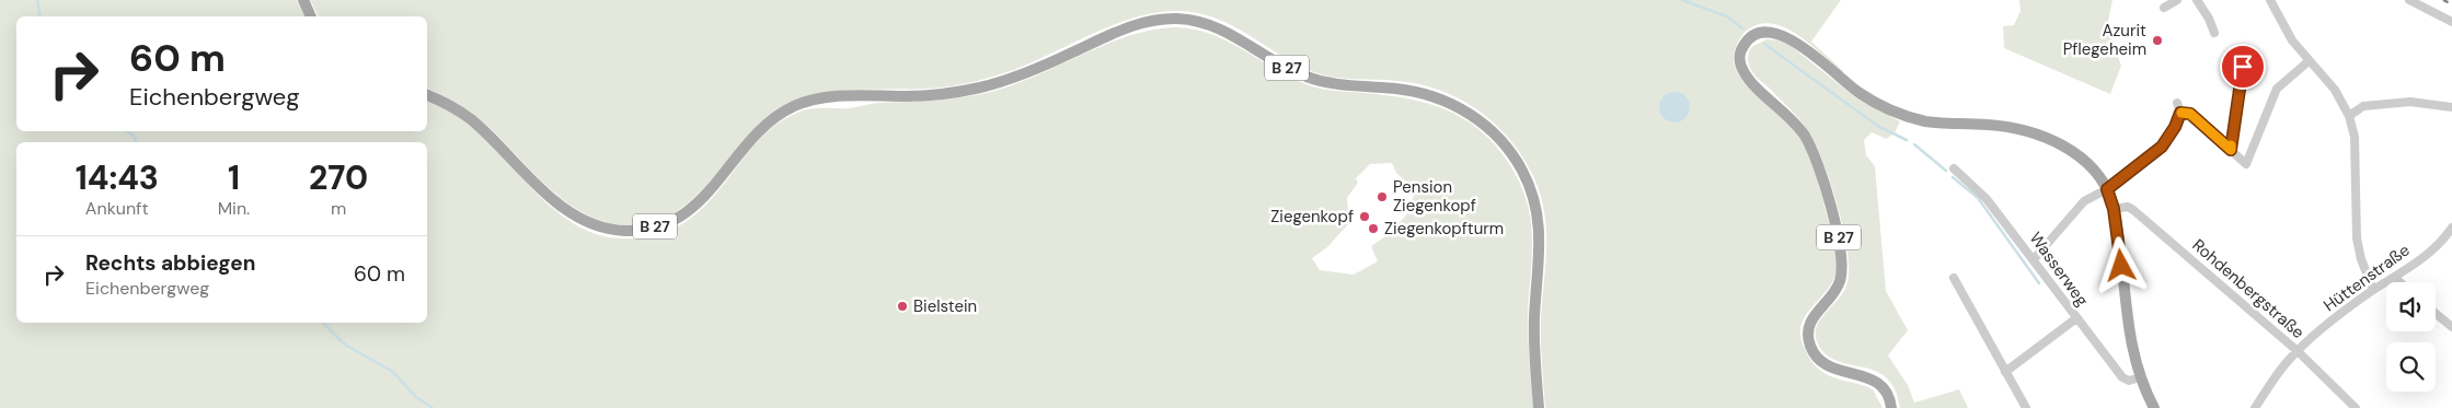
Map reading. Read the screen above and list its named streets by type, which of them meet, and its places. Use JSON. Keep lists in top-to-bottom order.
{
  "streets": {
    "main road": ["B 27"],
    "street": ["Wasserweg", "Hüttenstraße", "Rohdenbergstraße"]
  },
  "crossings": [
    ["B 27", "Wasserweg"],
    ["B 27", "Rohdenbergstraße"],
    ["Hüttenstraße", "Rohdenbergstraße"]
  ],
  "places": [
    "Azurit Pflegeheim",
    "Pension Ziegenkopf",
    "Ziegenkopf",
    "Ziegenkopfturm",
    "Bielstein"
  ],
  "page": {
    "turn": ["60 m", "Eichenbergweg"],
    "eta": [
      "14:43",
      "Ankunft",
      "1",
      "Min.",
      "270",
      "m"
    ],
    "list": [
      {
        "name": "Rechts abbiegen",
        "note": "Eichenbergweg",
        "value": "60 m"
      }
    ]
  }
}
